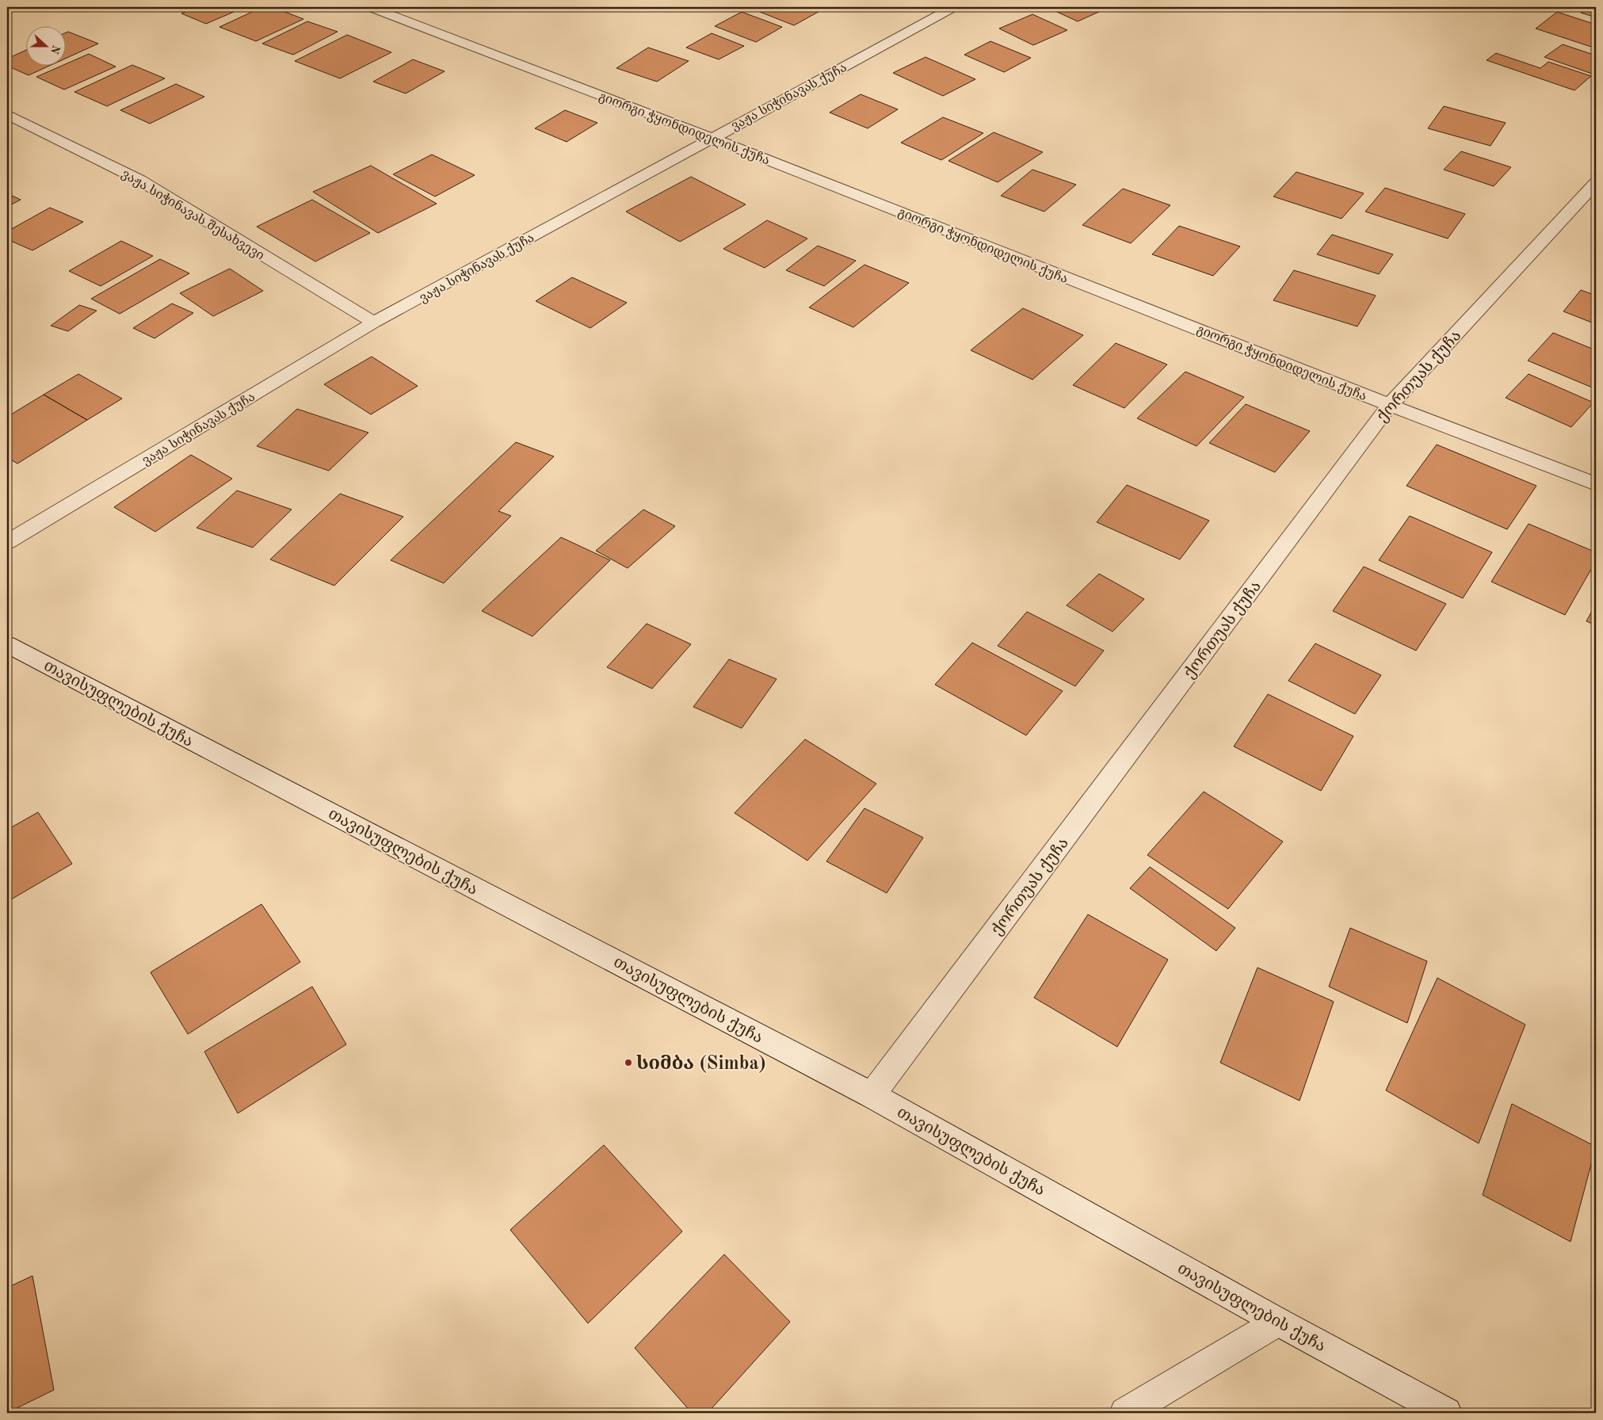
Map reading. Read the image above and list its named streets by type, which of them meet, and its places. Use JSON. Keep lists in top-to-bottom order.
{
  "streets": {
    "street": [
      "ვაჟა სიჭინავას ქუჩა",
      "გიორგი ჭყონდიდელის ქუჩა",
      "ვაჟა სიჭინავას შესახვევი",
      "ქორთუას ქუჩა",
      "თავისუფლების ქუჩა"
    ]
  },
  "crossings": [
    ["ვაჟა სიჭინავას ქუჩა", "გიორგი ჭყონდიდელის ქუჩა"],
    ["ვაჟა სიჭინავას ქუჩა", "ვაჟა სიჭინავას შესახვევი"],
    ["გიორგი ჭყონდიდელის ქუჩა", "ქორთუას ქუჩა"],
    ["ქორთუას ქუჩა", "თავისუფლების ქუჩა"]
  ],
  "places": ["სიმბა (Simba)"],
  "north": "right"
}
